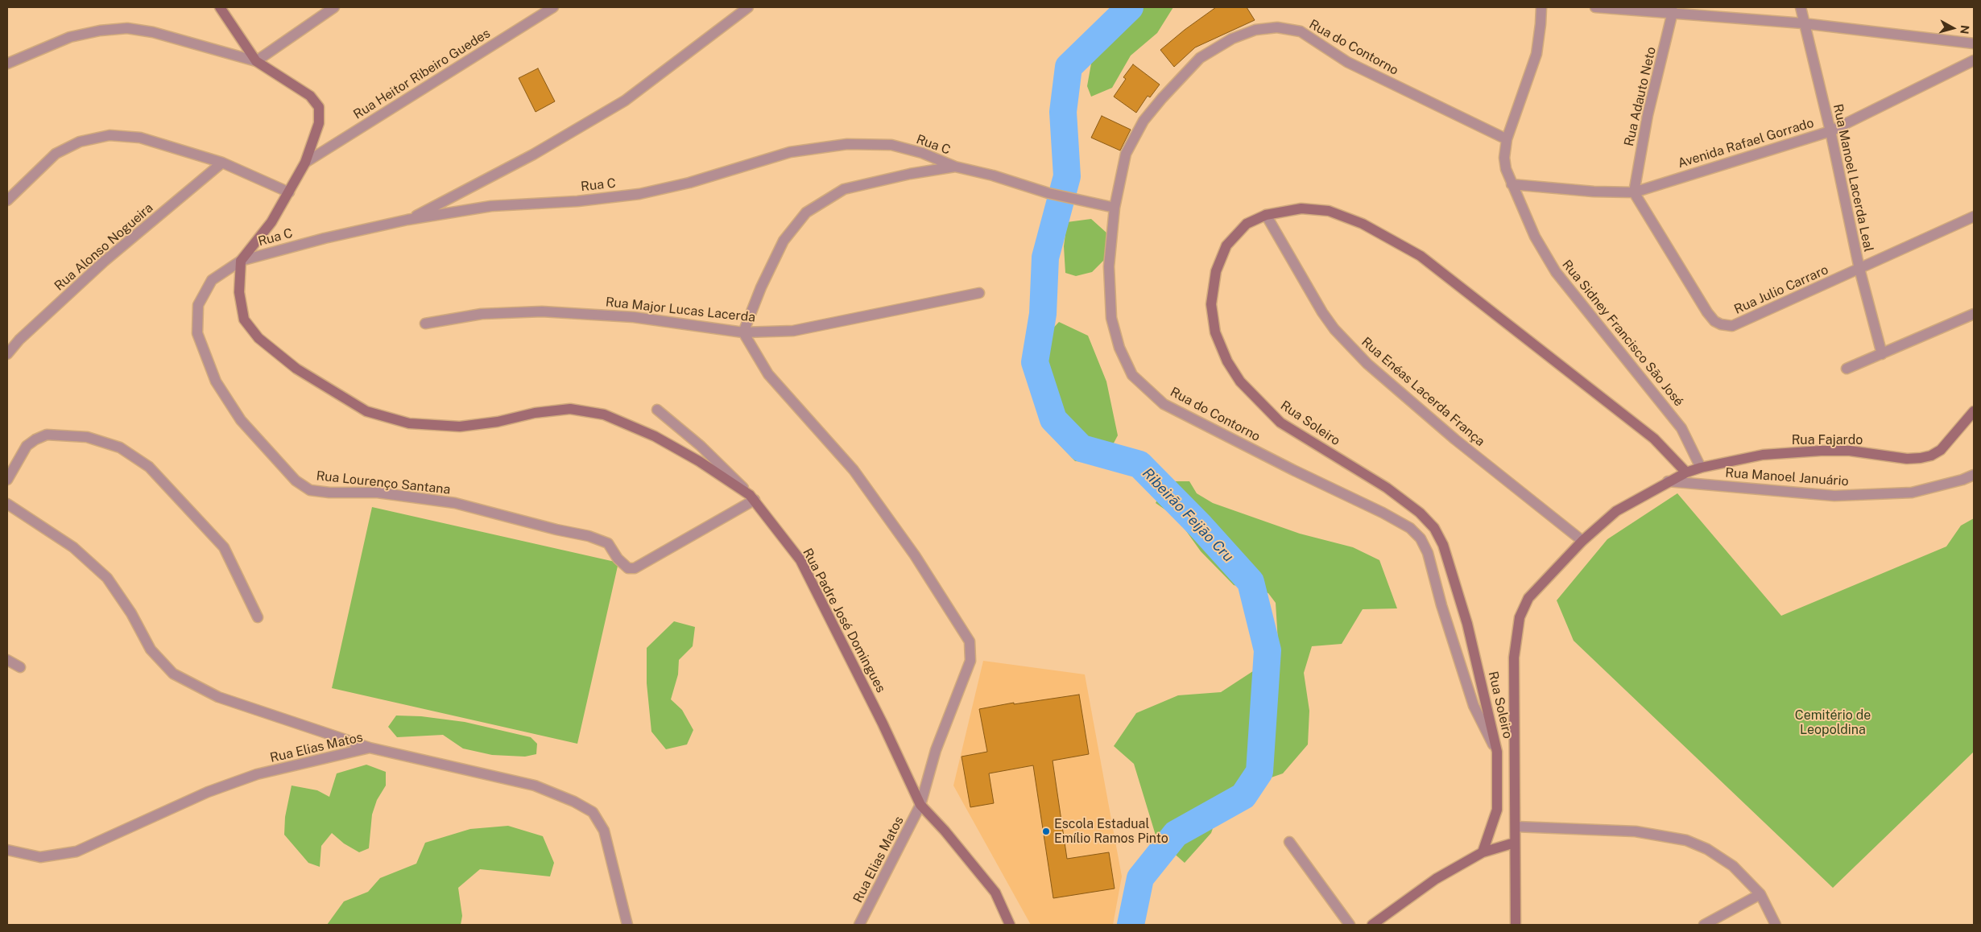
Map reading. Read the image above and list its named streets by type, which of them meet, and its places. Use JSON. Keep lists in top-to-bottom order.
{
  "streets": {
    "street": [
      "Rua do Contorno",
      "Rua Heitor Ribeiro Guedes",
      "Rua Adauto Neto",
      "Avenida Rafael Gorrado",
      "Rua C",
      "Rua Manoel Lacerda Leal",
      "Rua Alonso Nogueira",
      "Rua Julio Carraro",
      "Rua Major Lucas Lacerda",
      "Rua Sidney Francisco São José",
      "Rua Enéas Lacerda França",
      "Rua Soleiro",
      "Rua Fajardo",
      "Rua Manoel Januário",
      "Rua Lourenço Santana",
      "Rua Padre José Domingues",
      "Rua Elias Matos"
    ]
  },
  "crossings": [
    ["Rua do Contorno", "Rua Sidney Francisco São José"],
    ["Rua do Contorno", "Rua Soleiro"],
    ["Rua Adauto Neto", "Avenida Rafael Gorrado"],
    ["Rua Adauto Neto", "Rua Julio Carraro"],
    ["Avenida Rafael Gorrado", "Rua Manoel Lacerda Leal"],
    ["Avenida Rafael Gorrado", "Rua Julio Carraro"],
    ["Avenida Rafael Gorrado", "Rua Sidney Francisco São José"],
    ["Rua C", "Rua Lourenço Santana"],
    ["Rua C", "Rua Padre José Domingues"],
    ["Rua Manoel Lacerda Leal", "Rua Julio Carraro"],
    ["Rua Major Lucas Lacerda", "Rua Elias Matos"],
    ["Rua Sidney Francisco São José", "Rua Fajardo"],
    ["Rua Enéas Lacerda França", "Rua Soleiro"],
    ["Rua Enéas Lacerda França", "Rua Fajardo"],
    ["Rua Soleiro", "Rua Fajardo"],
    ["Rua Fajardo", "Rua Manoel Januário"],
    ["Rua Lourenço Santana", "Rua Padre José Domingues"],
    ["Rua Padre José Domingues", "Rua Elias Matos"]
  ],
  "water": ["Ribeirão Feijão Cru"],
  "parks": ["Cemitério de Leopoldina"],
  "places": ["Escola Estadual Emílio Ramos Pinto"],
  "north": "right"
}
